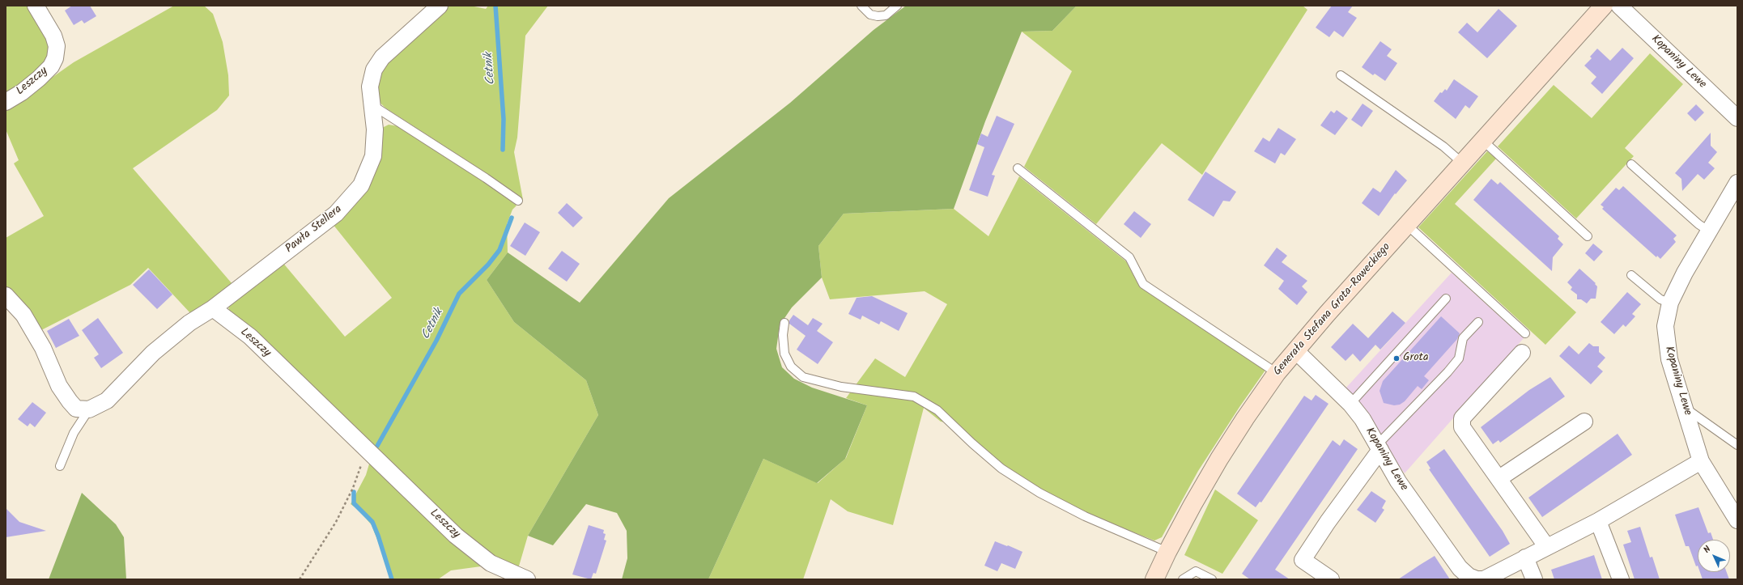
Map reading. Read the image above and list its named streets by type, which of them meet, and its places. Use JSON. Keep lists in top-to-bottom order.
{
  "streets": {
    "street": [
      "Kopaniny Lewe",
      "Leszczy",
      "Pawła Stellera",
      "Generała Stefana Grota-Roweckiego"
    ]
  },
  "crossings": [
    ["Kopaniny Lewe", "Generała Stefana Grota-Roweckiego"],
    ["Leszczy", "Pawła Stellera"]
  ],
  "water": ["Cetnik"],
  "places": ["Grota"],
  "north": "top left"
}
